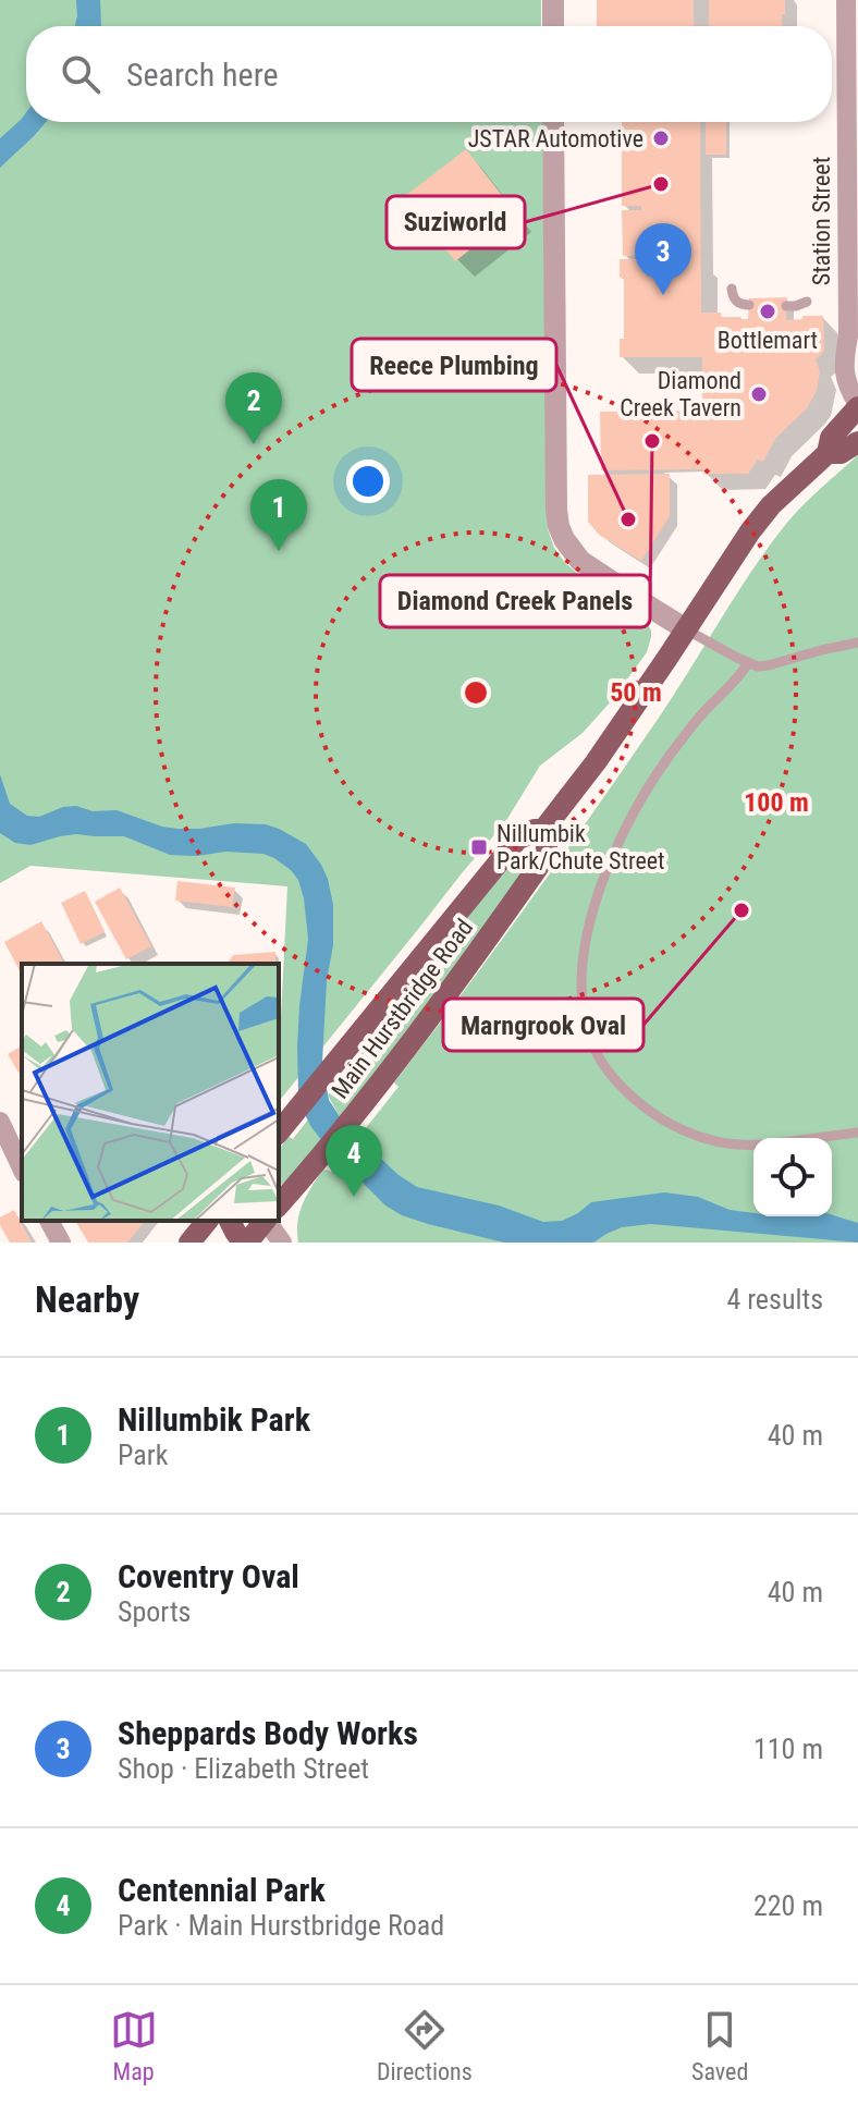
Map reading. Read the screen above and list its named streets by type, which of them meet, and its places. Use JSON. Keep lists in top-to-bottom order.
{
  "streets": {
    "main road": ["Main Hurstbridge Road"],
    "street": ["Station Street"]
  },
  "crossings": [
    ["Station Street", "Main Hurstbridge Road"]
  ],
  "places": {
    "other": [
      "JSTAR Automotive",
      "Suziworld",
      "Bottlemart",
      "Diamond Creek Tavern",
      "Diamond Creek Panels",
      "Reece Plumbing",
      "Marngrook Oval"
    ],
    "transit": ["Nillumbik Park/Chute Street"]
  },
  "page": {
    "search": "Search here",
    "pins": [
      "3",
      "2",
      "1",
      "4"
    ],
    "heading": ["Nearby", "4 results"],
    "list": [
      {
        "mark": "1",
        "name": "Nillumbik Park",
        "note": "Park",
        "value": "40 m"
      },
      {
        "mark": "2",
        "name": "Coventry Oval",
        "note": "Sports",
        "value": "40 m"
      },
      {
        "mark": "3",
        "name": "Sheppards Body Works",
        "note": "Shop · Elizabeth Street",
        "value": "110 m"
      },
      {
        "mark": "4",
        "name": "Centennial Park",
        "note": "Park · Main Hurstbridge Road",
        "value": "220 m"
      }
    ],
    "nav": ["Map", "Directions", "Saved"]
  },
  "rings": ["50 m", "100 m"]
}
